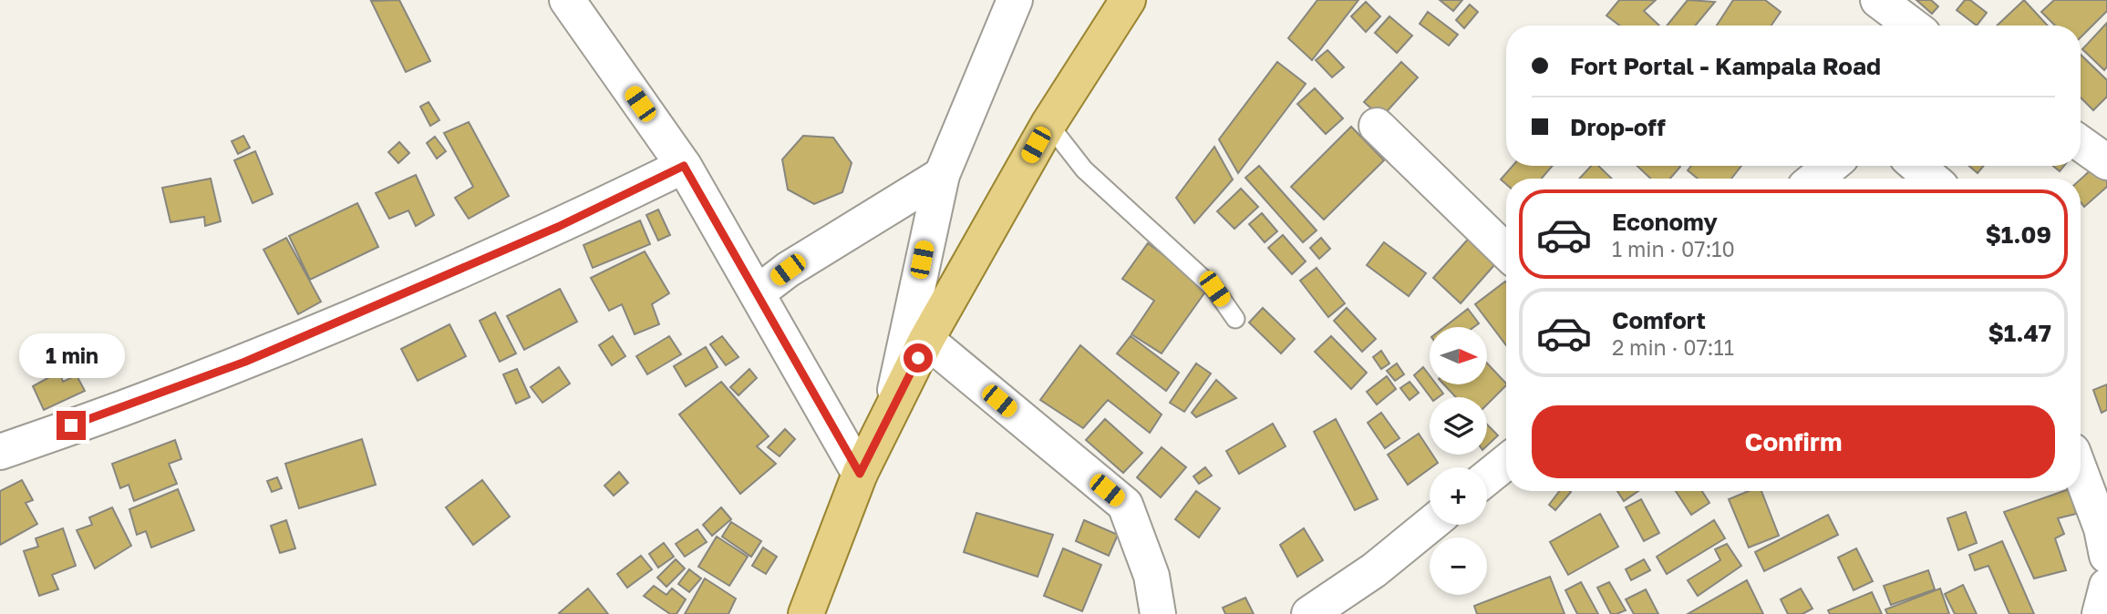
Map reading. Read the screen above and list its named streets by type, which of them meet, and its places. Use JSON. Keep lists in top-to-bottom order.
{
  "north": "right",
  "page": {
    "banner": ["Fort Portal - Kampala Road", "Drop-off"],
    "list": [
      {
        "name": "Economy",
        "note": "1 min · 07:10",
        "value": "$1.09"
      },
      {
        "name": "Comfort",
        "note": "2 min · 07:11",
        "value": "$1.47"
      }
    ],
    "map_buttons": ["+", "−"],
    "bubble": "1 min",
    "buttons": "Confirm"
  }
}
